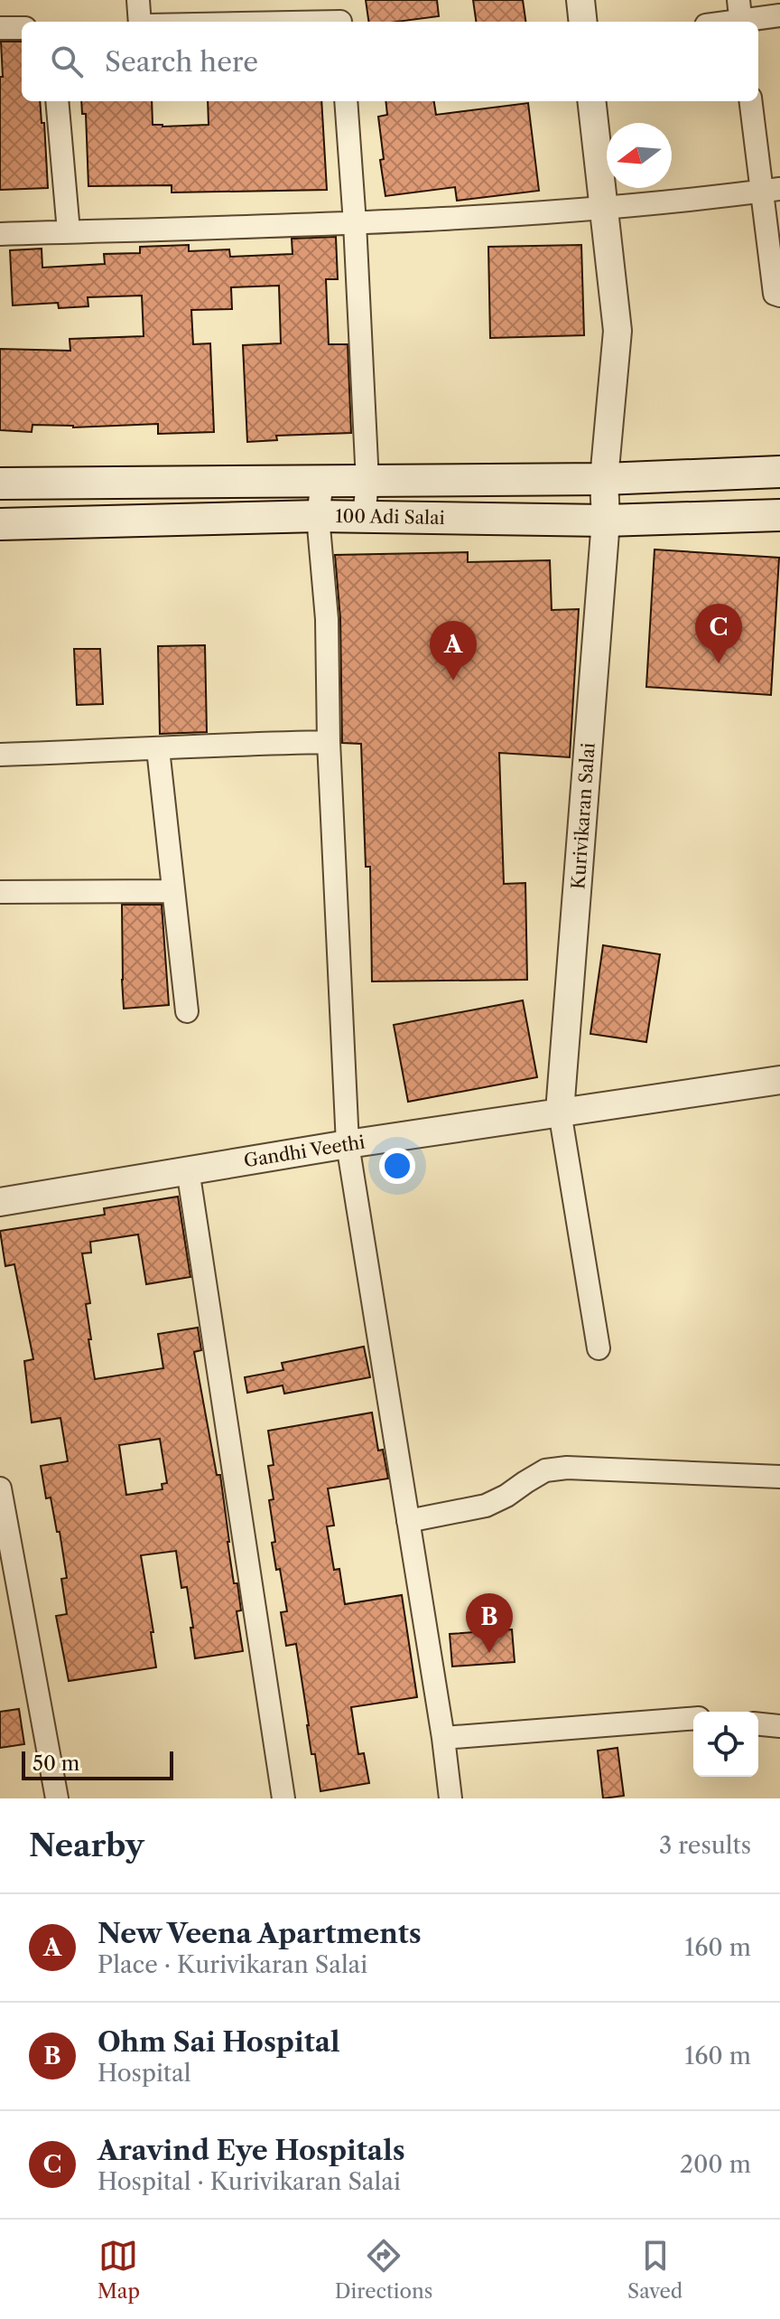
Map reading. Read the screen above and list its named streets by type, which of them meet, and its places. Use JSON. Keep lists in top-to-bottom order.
{
  "streets": {
    "main road": ["100 Adi Salai"],
    "street": ["Kurivikaran Salai", "Gandhi Veethi"]
  },
  "crossings": [
    ["100 Adi Salai", "Kurivikaran Salai"],
    ["Kurivikaran Salai", "Gandhi Veethi"]
  ],
  "scale_bar": "50 m",
  "north": "left",
  "page": {
    "search": "Search here",
    "pins": ["C", "A", "B"],
    "scale": "50 m",
    "heading": ["Nearby", "3 results"],
    "list": [
      {
        "mark": "A",
        "name": "New Veena Apartments",
        "note": "Place · Kurivikaran Salai",
        "value": "160 m"
      },
      {
        "mark": "B",
        "name": "Ohm Sai Hospital",
        "note": "Hospital",
        "value": "160 m"
      },
      {
        "mark": "C",
        "name": "Aravind Eye Hospitals",
        "note": "Hospital · Kurivikaran Salai",
        "value": "200 m"
      }
    ],
    "nav": ["Map", "Directions", "Saved"]
  }
}
